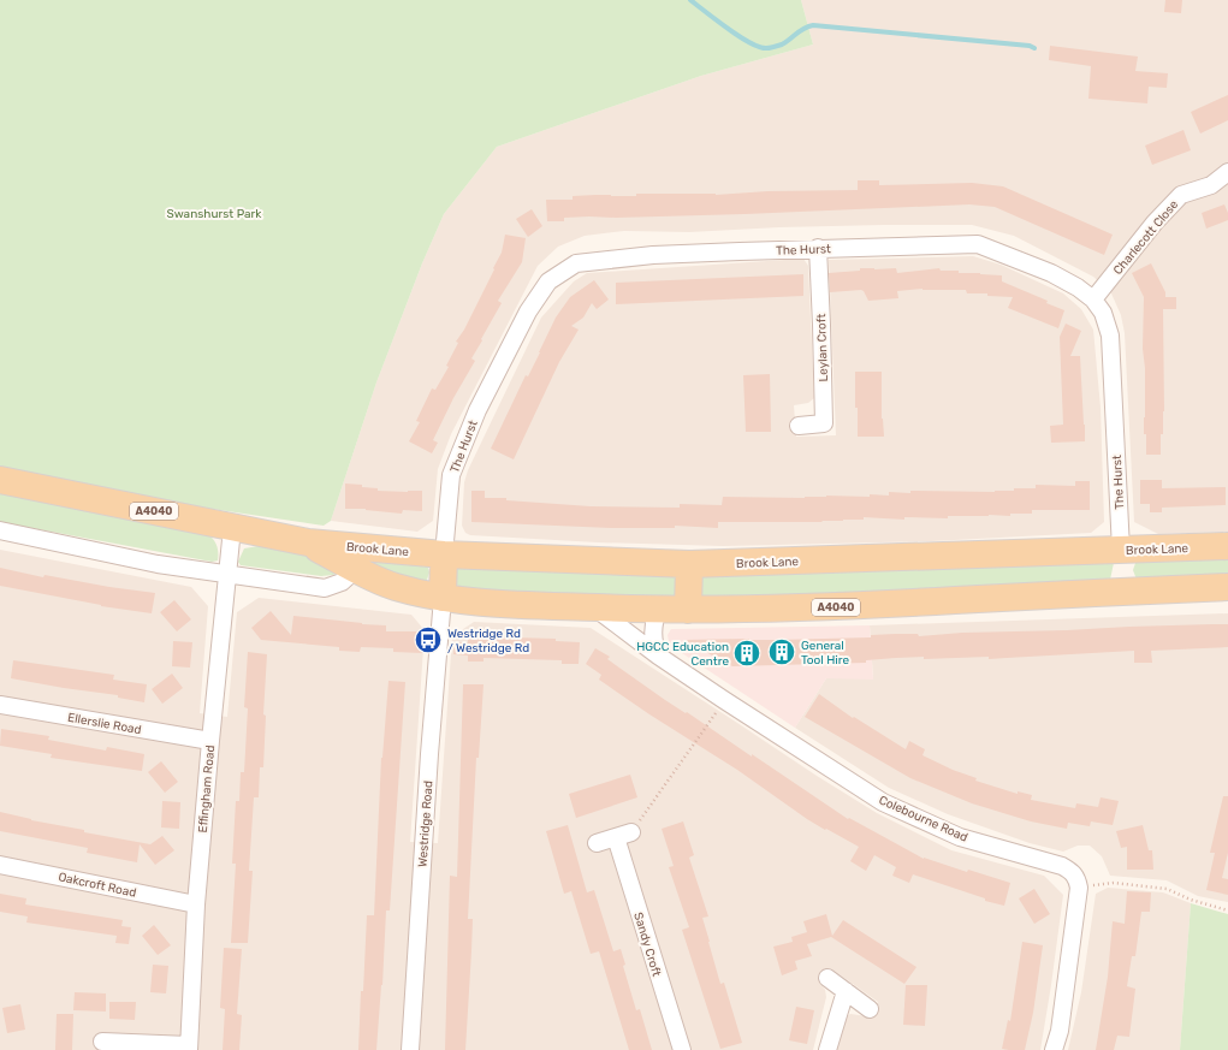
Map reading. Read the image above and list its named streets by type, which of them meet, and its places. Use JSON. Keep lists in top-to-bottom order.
{
  "streets": {
    "main road": ["A4040", "Brook Lane"],
    "street": [
      "Charlecott Close",
      "The Hurst",
      "Leylan Croft",
      "Ellerslie Road",
      "Effingham Road",
      "Colebourne Road",
      "Westridge Road",
      "Oakcroft Road",
      "Sandy Croft"
    ]
  },
  "crossings": [
    ["Charlecott Close", "The Hurst"],
    ["The Hurst", "Leylan Croft"],
    ["The Hurst", "Brook Lane"],
    ["Brook Lane", "Effingham Road"],
    ["Brook Lane", "Colebourne Road"],
    ["Brook Lane", "Westridge Road"],
    ["Ellerslie Road", "Effingham Road"],
    ["Effingham Road", "Oakcroft Road"]
  ],
  "parks": ["Swanshurst Park"],
  "places": {
    "bus stop": ["Westridge Rd / Westridge Rd"],
    "building": ["General Tool Hire", "HGCC Education Centre"]
  }
}
